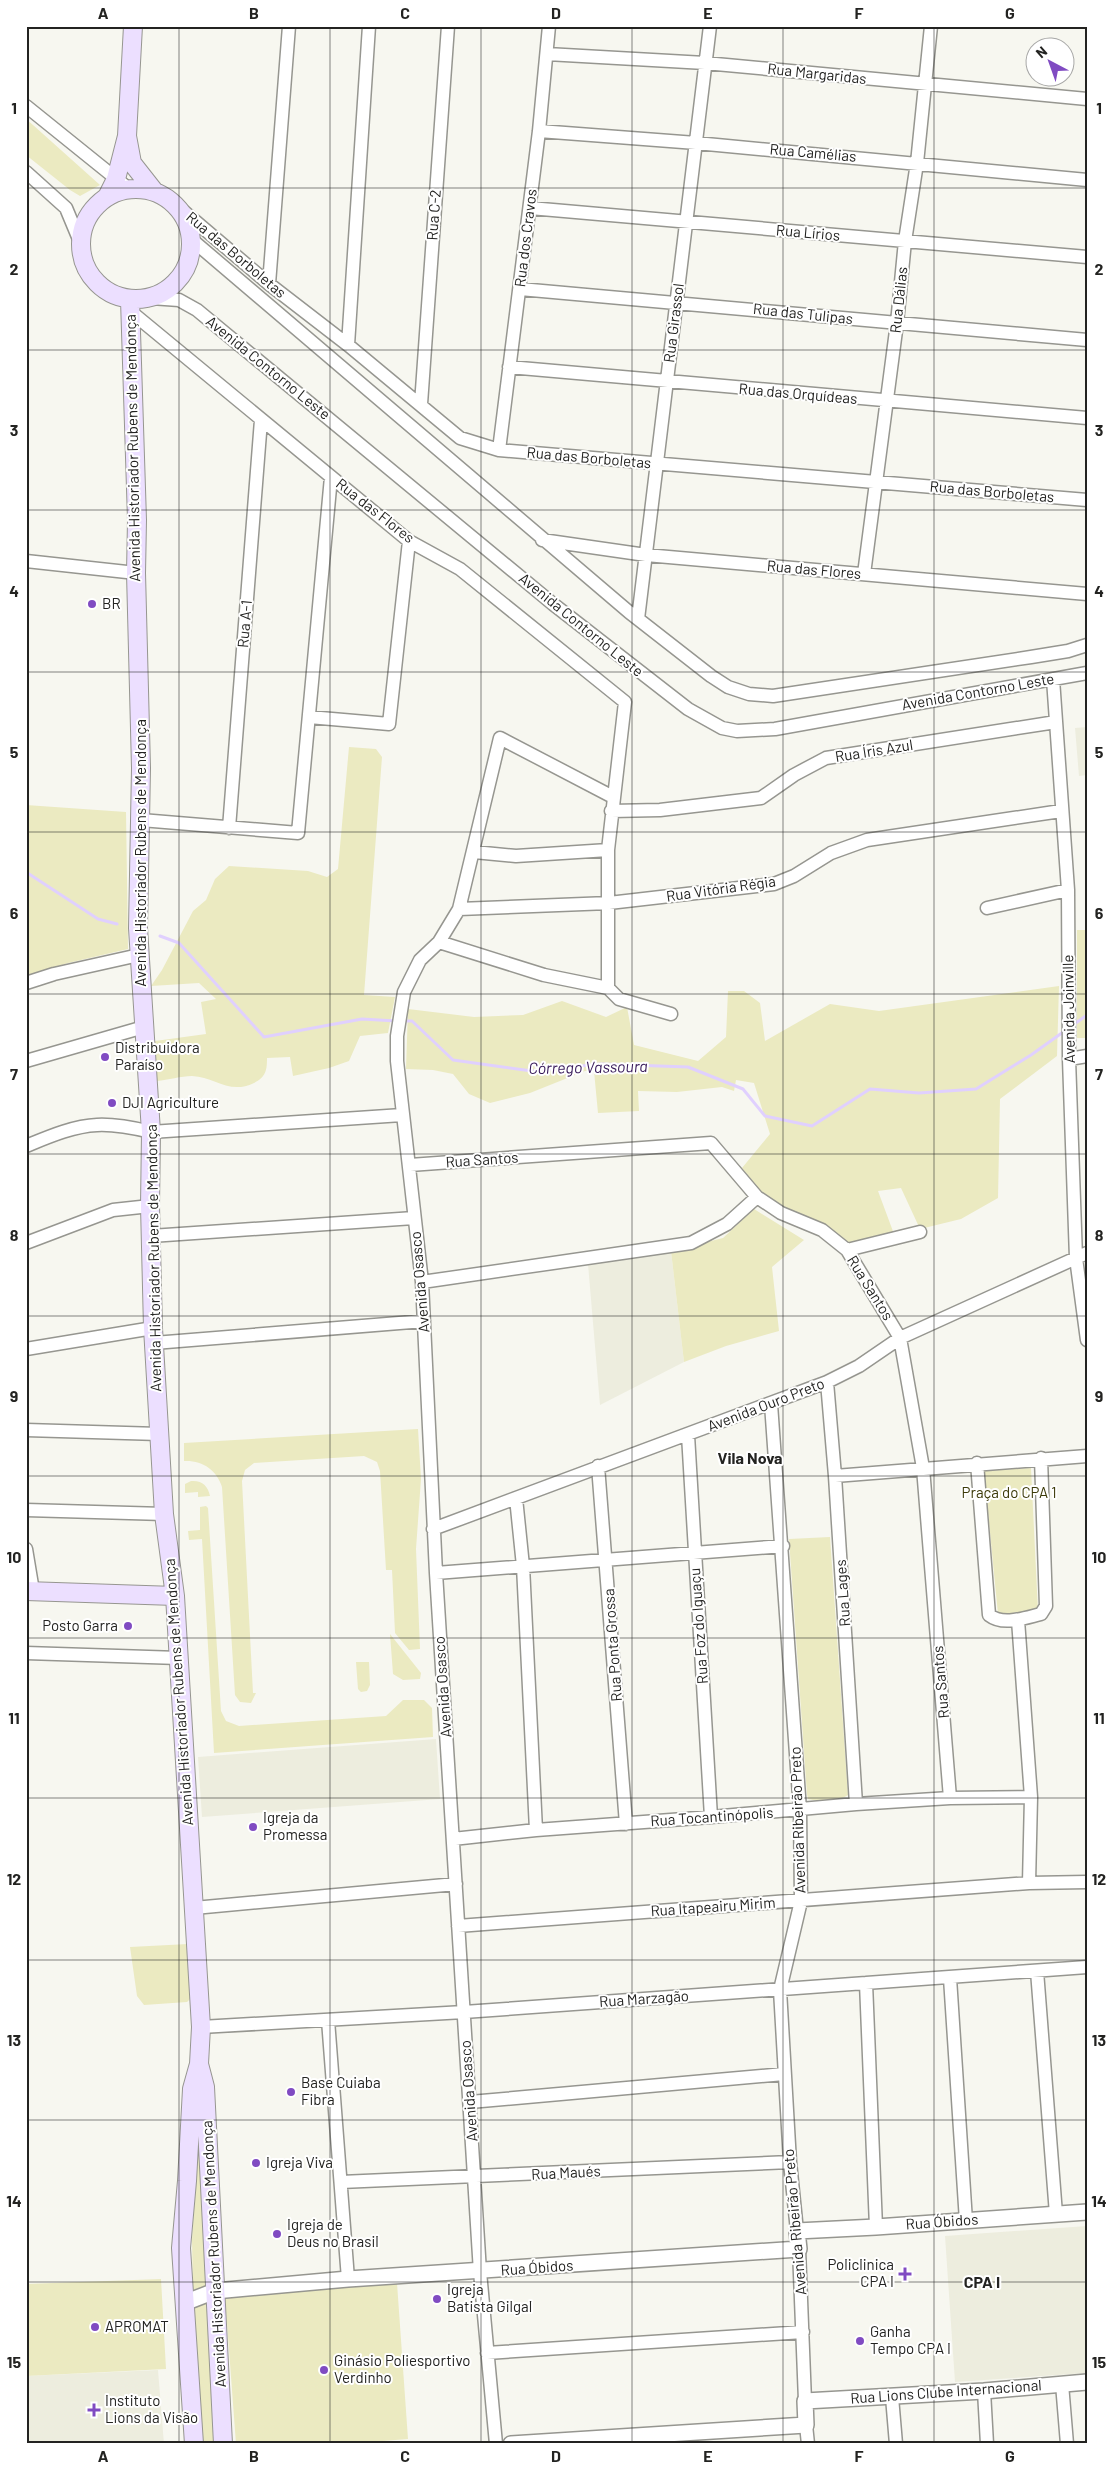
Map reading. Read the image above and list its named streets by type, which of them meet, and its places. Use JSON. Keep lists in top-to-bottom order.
{
  "streets": {
    "main road": ["Avenida Historiador Rubens de Mendonça"],
    "street": [
      "Rua Margaridas",
      "Rua Camélias",
      "Rua C-2",
      "Rua Lírios",
      "Rua dos Cravos",
      "Rua das Borboletas",
      "Rua Dálias",
      "Rua das Tulipas",
      "Rua Girassol",
      "Avenida Contorno Leste",
      "Rua das Orquídeas",
      "Rua das Flores",
      "Rua A-1",
      "Rua Íris Azul",
      "Rua Vitória Régia",
      "Avenida Joinville",
      "Rua Santos",
      "Avenida Osasco",
      "Avenida Ouro Preto",
      "Rua Lages",
      "Rua Foz do Iguaçu",
      "Rua Ponta Grossa",
      "Rua Tocantinópolis",
      "Avenida Ribeirão Preto",
      "Rua Itapeairu Mirim",
      "Rua Marzagão",
      "Rua Maués",
      "Rua Óbidos",
      "Rua Lions Clube Internacional"
    ]
  },
  "crossings": [
    ["Rua Margaridas", "Rua dos Cravos"],
    ["Rua Margaridas", "Rua Dálias"],
    ["Rua Margaridas", "Rua Girassol"],
    ["Rua Camélias", "Rua dos Cravos"],
    ["Rua Camélias", "Rua Dálias"],
    ["Rua Camélias", "Rua Girassol"],
    ["Rua C-2", "Rua das Borboletas"],
    ["Rua Lírios", "Rua dos Cravos"],
    ["Rua Lírios", "Rua Dálias"],
    ["Rua Lírios", "Rua Girassol"],
    ["Rua dos Cravos", "Rua das Borboletas"],
    ["Rua dos Cravos", "Rua das Tulipas"],
    ["Rua dos Cravos", "Rua das Orquídeas"],
    ["Rua das Borboletas", "Rua Dálias"],
    ["Rua das Borboletas", "Rua Girassol"],
    ["Rua das Borboletas", "Avenida Contorno Leste"],
    ["Rua das Borboletas", "Avenida Historiador Rubens de Mendonça"],
    ["Rua das Borboletas", "Rua das Flores"],
    ["Rua Dálias", "Rua das Tulipas"],
    ["Rua Dálias", "Rua das Orquídeas"],
    ["Rua Dálias", "Rua das Flores"],
    ["Rua das Tulipas", "Rua Girassol"],
    ["Rua Girassol", "Avenida Contorno Leste"],
    ["Rua Girassol", "Rua das Orquídeas"],
    ["Rua Girassol", "Rua das Flores"],
    ["Avenida Contorno Leste", "Avenida Historiador Rubens de Mendonça"],
    ["Avenida Contorno Leste", "Rua das Flores"],
    ["Avenida Contorno Leste", "Avenida Joinville"],
    ["Avenida Historiador Rubens de Mendonça", "Rua das Flores"],
    ["Avenida Historiador Rubens de Mendonça", "Rua Marzagão"],
    ["Avenida Historiador Rubens de Mendonça", "Rua Óbidos"],
    ["Rua das Flores", "Rua A-1"],
    ["Rua das Flores", "Avenida Osasco"],
    ["Rua Íris Azul", "Avenida Joinville"],
    ["Rua Vitória Régia", "Avenida Joinville"],
    ["Rua Vitória Régia", "Avenida Osasco"],
    ["Avenida Joinville", "Avenida Ouro Preto"],
    ["Rua Santos", "Avenida Osasco"],
    ["Rua Santos", "Avenida Ouro Preto"],
    ["Rua Santos", "Rua Tocantinópolis"],
    ["Avenida Osasco", "Avenida Ouro Preto"],
    ["Avenida Osasco", "Rua Tocantinópolis"],
    ["Avenida Osasco", "Rua Itapeairu Mirim"],
    ["Avenida Osasco", "Rua Marzagão"],
    ["Avenida Osasco", "Rua Maués"],
    ["Avenida Osasco", "Rua Óbidos"],
    ["Avenida Ouro Preto", "Rua Lages"],
    ["Avenida Ouro Preto", "Rua Foz do Iguaçu"],
    ["Avenida Ouro Preto", "Rua Ponta Grossa"],
    ["Avenida Ouro Preto", "Avenida Ribeirão Preto"],
    ["Rua Lages", "Rua Tocantinópolis"],
    ["Rua Foz do Iguaçu", "Rua Tocantinópolis"],
    ["Rua Ponta Grossa", "Rua Tocantinópolis"],
    ["Rua Tocantinópolis", "Avenida Ribeirão Preto"],
    ["Avenida Ribeirão Preto", "Rua Itapeairu Mirim"],
    ["Avenida Ribeirão Preto", "Rua Marzagão"],
    ["Avenida Ribeirão Preto", "Rua Maués"],
    ["Avenida Ribeirão Preto", "Rua Óbidos"],
    ["Avenida Ribeirão Preto", "Rua Lions Clube Internacional"]
  ],
  "districts": ["Vila Nova", "CPA I"],
  "water": ["Córrego Vassoura"],
  "parks": ["Praça do CPA 1"],
  "places": {
    "other": [
      "BR",
      "Distribuidora Paraíso",
      "DJI Agriculture",
      "Posto Garra",
      "Igreja da Promessa",
      "Base Cuiaba Fibra",
      "Igreja Viva",
      "Igreja de Deus no Brasil",
      "Igreja Batista Gilgal",
      "APROMAT",
      "Ganha Tempo CPA I",
      "Ginásio Poliesportivo Verdinho"
    ],
    "health": ["Policlinica CPA I", "Instituto Lions da Visão"]
  },
  "north": "top left",
  "grid": {
    "columns": [
      "A",
      "B",
      "C",
      "D",
      "E",
      "F",
      "G"
    ],
    "rows": [
      "1",
      "2",
      "3",
      "4",
      "5",
      "6",
      "7",
      "8",
      "9",
      "10",
      "11",
      "12",
      "13",
      "14",
      "15"
    ]
  }
}
